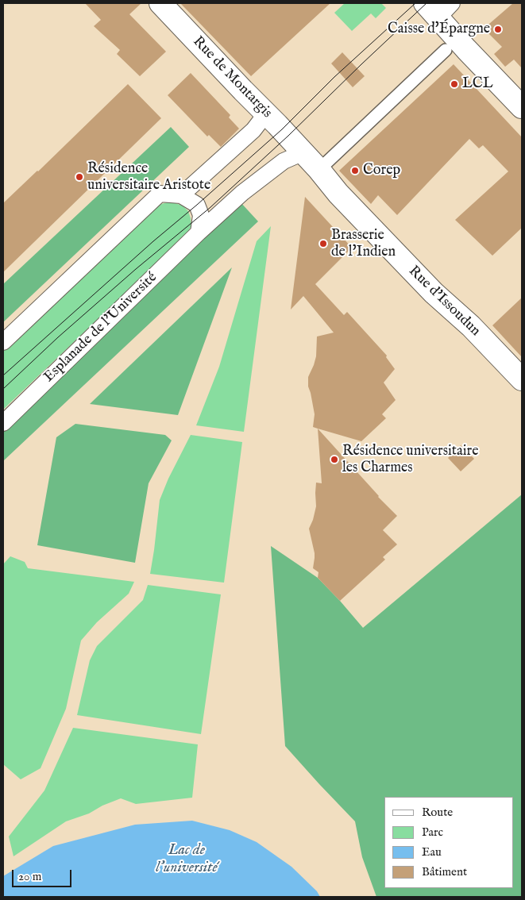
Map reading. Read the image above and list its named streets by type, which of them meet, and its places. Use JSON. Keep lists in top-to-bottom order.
{
  "streets": {
    "main road": ["Rue de Montargis", "Rue d'Issoudun"],
    "street": ["Esplanade de l'Université"]
  },
  "crossings": [
    ["Rue de Montargis", "Rue d'Issoudun"],
    ["Rue de Montargis", "Esplanade de l'Université"],
    ["Rue d'Issoudun", "Esplanade de l'Université"]
  ],
  "water": ["Lac de l'université"],
  "places": [
    "Caisse d'Épargne",
    "LCL",
    "Corep",
    "Résidence universitaire Aristote",
    "Brasserie de l'Indien",
    "Résidence universitaire les Charmes"
  ],
  "legend": [
    "Route",
    "Parc",
    "Eau",
    "Bâtiment"
  ],
  "scale_bar": "20 m"
}
